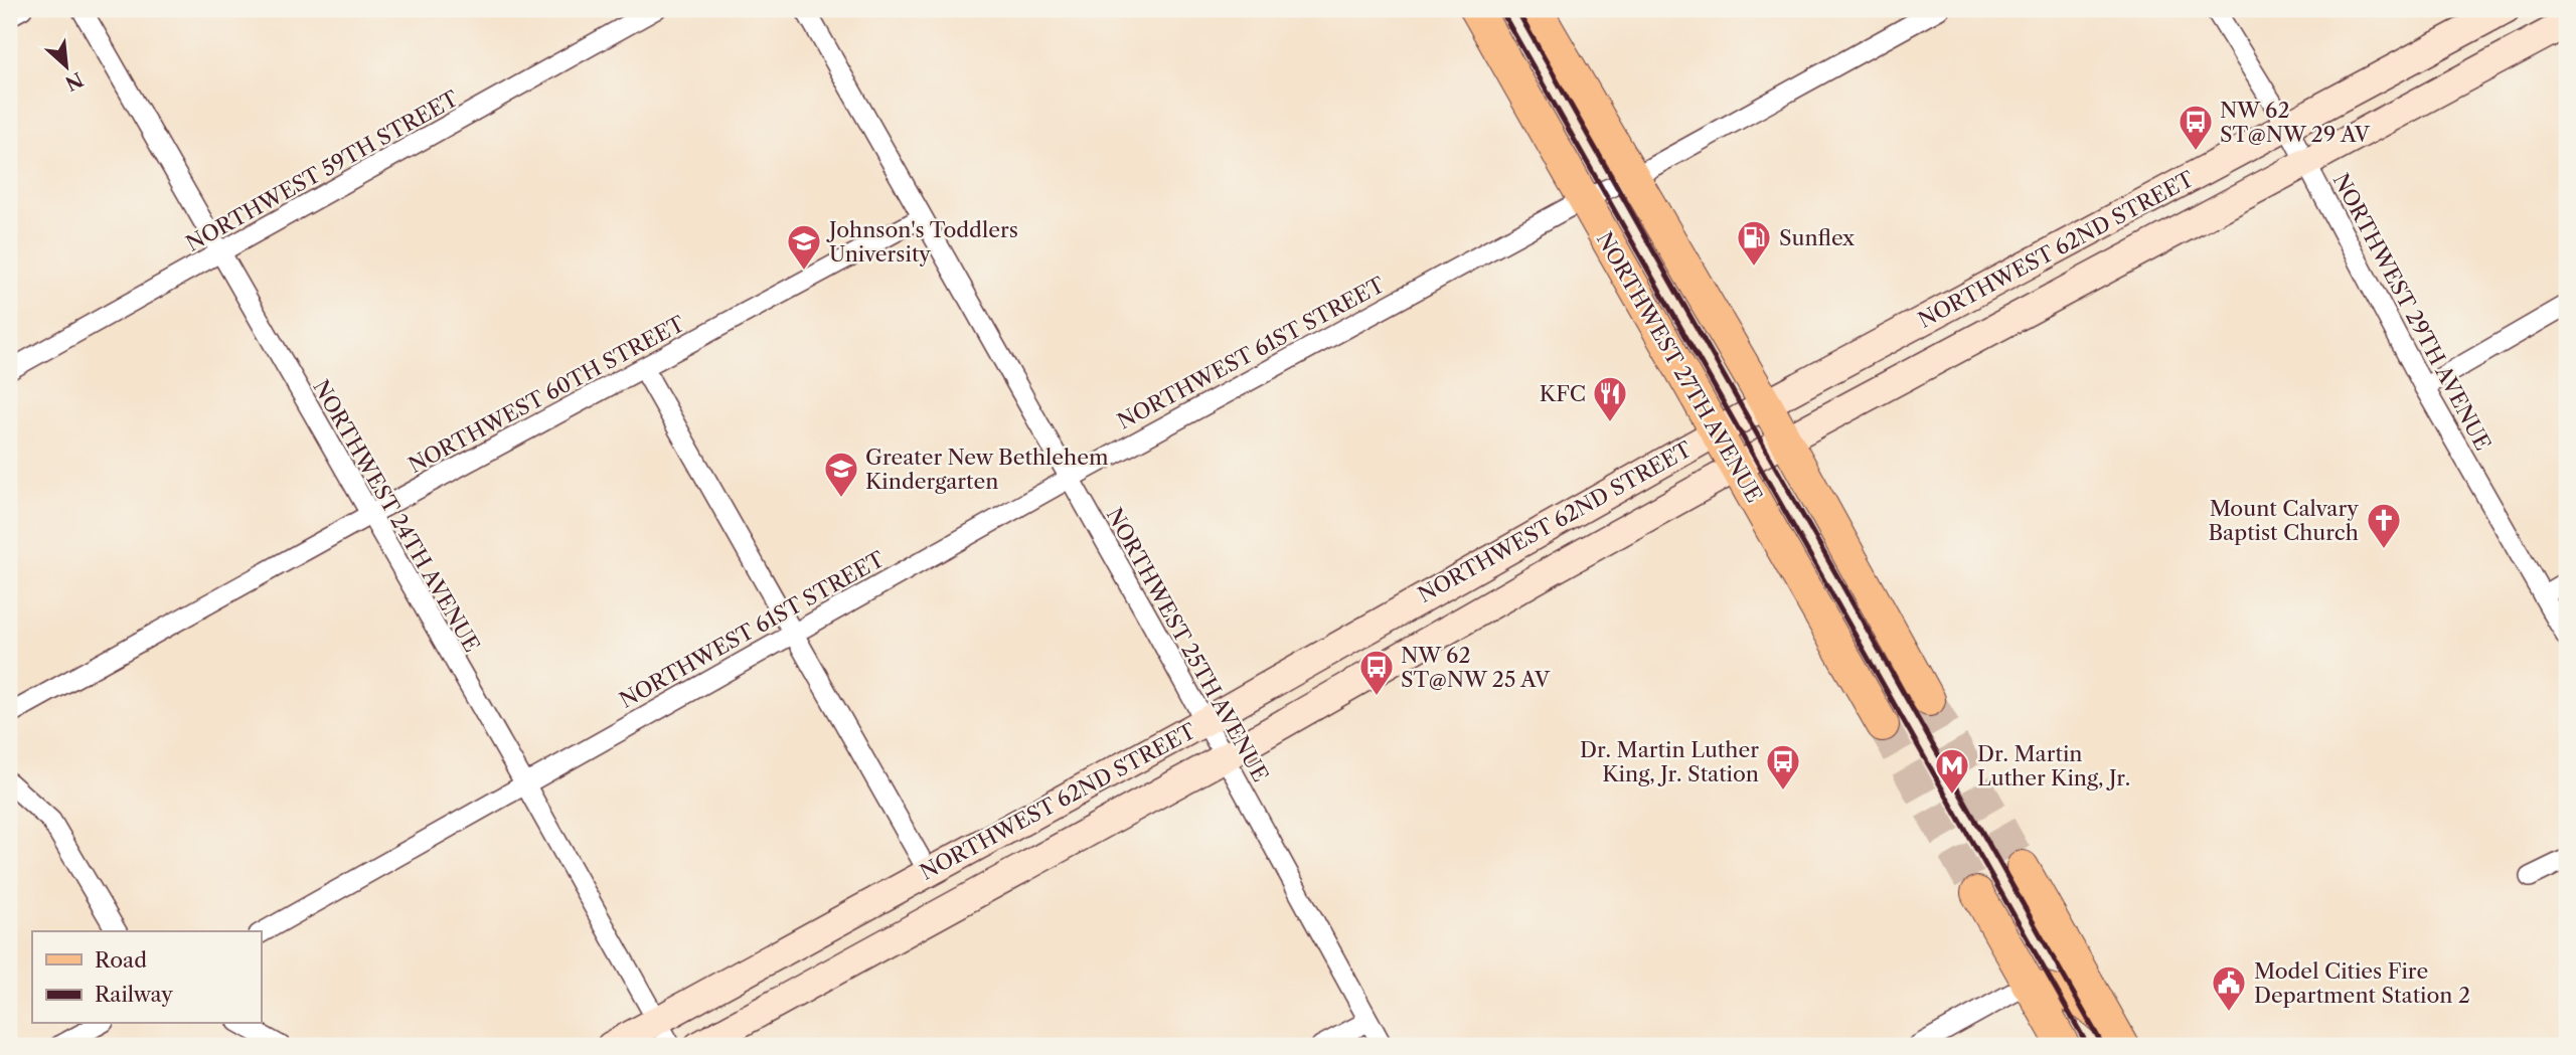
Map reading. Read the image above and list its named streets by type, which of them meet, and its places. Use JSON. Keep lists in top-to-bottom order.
{
  "streets": {
    "main road": ["NORTHWEST 62ND STREET", "NORTHWEST 27TH AVENUE"],
    "street": [
      "NORTHWEST 59TH STREET",
      "NORTHWEST 29TH AVENUE",
      "NORTHWEST 61ST STREET",
      "NORTHWEST 60TH STREET",
      "NORTHWEST 24TH AVENUE",
      "NORTHWEST 25TH AVENUE"
    ]
  },
  "crossings": [
    ["NORTHWEST 59TH STREET", "NORTHWEST 24TH AVENUE"],
    ["NORTHWEST 62ND STREET", "NORTHWEST 29TH AVENUE"],
    ["NORTHWEST 62ND STREET", "NORTHWEST 27TH AVENUE"],
    ["NORTHWEST 62ND STREET", "NORTHWEST 24TH AVENUE"],
    ["NORTHWEST 62ND STREET", "NORTHWEST 25TH AVENUE"],
    ["NORTHWEST 61ST STREET", "NORTHWEST 27TH AVENUE"],
    ["NORTHWEST 61ST STREET", "NORTHWEST 24TH AVENUE"],
    ["NORTHWEST 61ST STREET", "NORTHWEST 25TH AVENUE"],
    ["NORTHWEST 60TH STREET", "NORTHWEST 24TH AVENUE"],
    ["NORTHWEST 60TH STREET", "NORTHWEST 25TH AVENUE"]
  ],
  "places": {
    "bus stop": ["NW 62 ST@NW 29 AV", "NW 62 ST@NW 25 AV", "Dr. Martin Luther King, Jr. Station"],
    "fuel station": ["Sunflex"],
    "school or university": ["Johnson's Toddlers University", "Greater New Bethlehem Kindergarten"],
    "restaurant": ["KFC"],
    "church": ["Mount Calvary Baptist Church"],
    "metro station": ["Dr. Martin Luther King, Jr."],
    "public building": ["Model Cities Fire Department Station 2"]
  },
  "legend": ["Road", "Railway"],
  "north": "bottom right"
}
